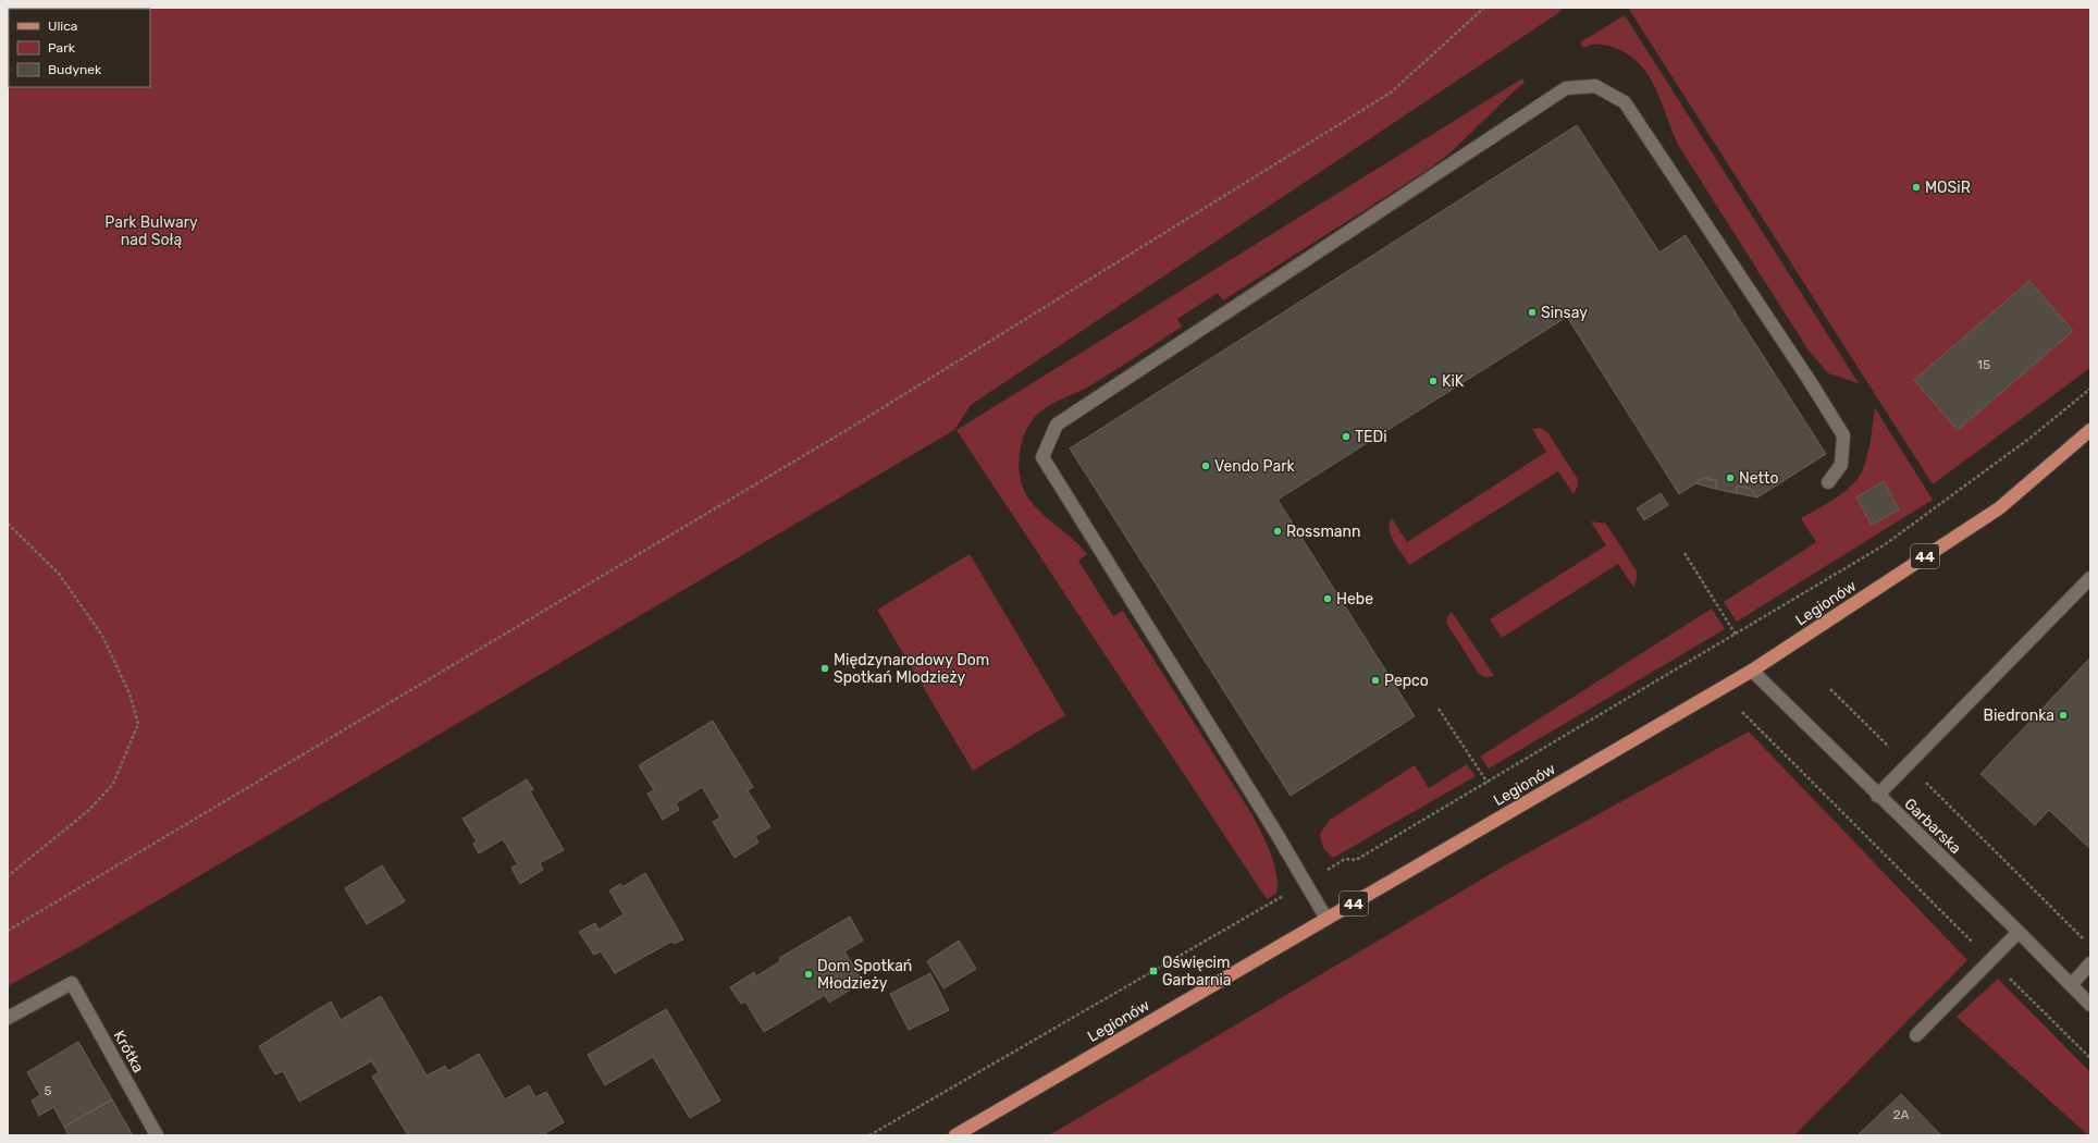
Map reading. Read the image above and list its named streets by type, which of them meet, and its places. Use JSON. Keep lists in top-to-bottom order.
{
  "streets": {
    "main road": ["44", "Legionów"],
    "street": ["Garbarska", "Krótka"]
  },
  "crossings": [
    ["Legionów", "Garbarska"]
  ],
  "parks": ["Park Bulwary nad Sołą"],
  "places": {
    "other": [
      "MOSiR",
      "Sinsay",
      "KiK",
      "TEDi",
      "Vendo Park",
      "Netto",
      "Rossmann",
      "Hebe",
      "Międzynarodowy Dom Spotkań Mlodzieży",
      "Pepco",
      "Biedronka",
      "Dom Spotkań Młodzieży"
    ],
    "transit": ["Oświęcim Garbarnia"]
  },
  "house_numbers": ["15", "5", "2A"],
  "legend": ["Ulica", "Park", "Budynek"]
}
